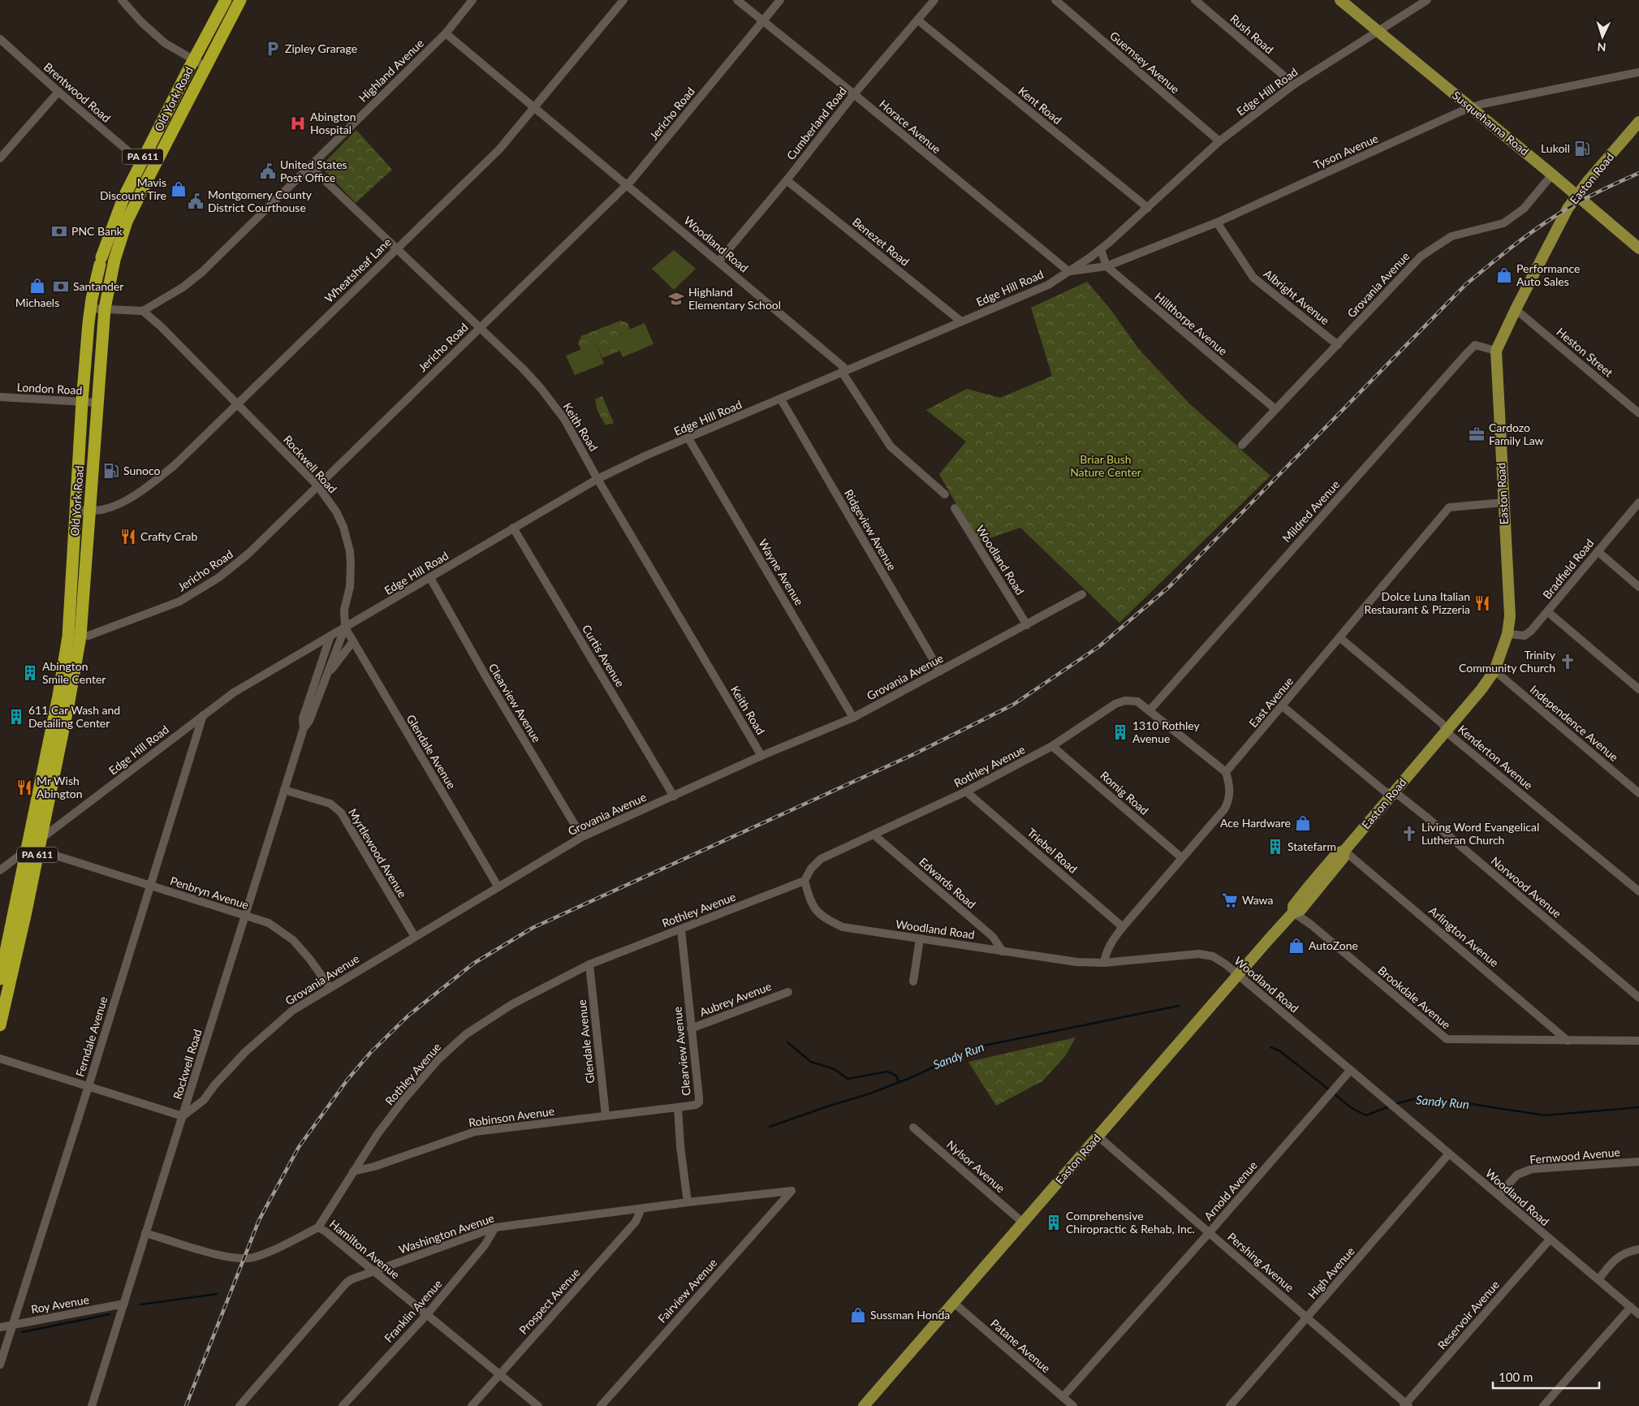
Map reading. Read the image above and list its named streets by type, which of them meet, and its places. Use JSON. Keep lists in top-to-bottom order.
{
  "streets": {
    "highway": ["Old York Road", "PA 611"],
    "main road": ["Susquehanna Road", "Easton Road"],
    "street": [
      "Rush Road",
      "Guernsey Avenue",
      "Highland Avenue",
      "Edge Hill Road",
      "Brentwood Road",
      "Kent Road",
      "Jericho Road",
      "Cumberland Road",
      "Horace Avenue",
      "Tyson Avenue",
      "Benezet Road",
      "Woodland Road",
      "Wheatsheaf Lane",
      "Grovania Avenue",
      "Albright Avenue",
      "Hillthorpe Avenue",
      "Heston Street",
      "London Road",
      "Keith Road",
      "Rockwell Road",
      "Mildred Avenue",
      "Ridgeview Avenue",
      "Bradfield Road",
      "Wayne Avenue",
      "Curtis Avenue",
      "East Avenue",
      "Clearview Avenue",
      "Independence Avenue",
      "Glendale Avenue",
      "Kenderton Avenue",
      "Rothley Avenue",
      "Romig Road",
      "Triebel Road",
      "Myrtlewood Avenue",
      "Edwards Road",
      "Norwood Avenue",
      "Penbryn Avenue",
      "Arlington Avenue",
      "Brookdale Avenue",
      "Aubrey Avenue",
      "Ferndale Avenue",
      "Robinson Avenue",
      "Fernwood Avenue",
      "Nylsor Avenue",
      "Arnold Avenue",
      "Washington Avenue",
      "Hamilton Avenue",
      "Pershing Avenue",
      "High Avenue",
      "Fairview Avenue",
      "Prospect Avenue",
      "Roy Avenue",
      "Franklin Avenue",
      "Reservoir Avenue",
      "Patane Avenue"
    ]
  },
  "crossings": [
    ["Rush Road", "Edge Hill Road"],
    ["Guernsey Avenue", "Edge Hill Road"],
    ["Highland Avenue", "Woodland Road"],
    ["Highland Avenue", "Keith Road"],
    ["Highland Avenue", "Rockwell Road"],
    ["Edge Hill Road", "Kent Road"],
    ["Edge Hill Road", "Susquehanna Road"],
    ["Edge Hill Road", "Horace Avenue"],
    ["Edge Hill Road", "Tyson Avenue"],
    ["Edge Hill Road", "Benezet Road"],
    ["Edge Hill Road", "Woodland Road"],
    ["Edge Hill Road", "Keith Road"],
    ["Edge Hill Road", "Rockwell Road"],
    ["Edge Hill Road", "Ridgeview Avenue"],
    ["Edge Hill Road", "Wayne Avenue"],
    ["Edge Hill Road", "Curtis Avenue"],
    ["Edge Hill Road", "Clearview Avenue"],
    ["Edge Hill Road", "Glendale Avenue"],
    ["Edge Hill Road", "Ferndale Avenue"],
    ["Brentwood Road", "Old York Road"],
    ["Old York Road", "Jericho Road"],
    ["Old York Road", "Wheatsheaf Lane"],
    ["Old York Road", "London Road"],
    ["Kent Road", "Cumberland Road"],
    ["Jericho Road", "Horace Avenue"],
    ["Jericho Road", "Woodland Road"],
    ["Jericho Road", "Keith Road"],
    ["Jericho Road", "Rockwell Road"],
    ["Cumberland Road", "Horace Avenue"],
    ["Cumberland Road", "Benezet Road"],
    ["Cumberland Road", "Woodland Road"],
    ["Susquehanna Road", "Easton Road"],
    ["Susquehanna Road", "Grovania Avenue"],
    ["Horace Avenue", "Tyson Avenue"],
    ["Tyson Avenue", "Albright Avenue"],
    ["Tyson Avenue", "Hillthorpe Avenue"],
    ["Easton Road", "Woodland Road"],
    ["Easton Road", "Heston Street"],
    ["Easton Road", "Mildred Avenue"],
    ["Easton Road", "Bradfield Road"],
    ["Easton Road", "East Avenue"],
    ["Easton Road", "Independence Avenue"],
    ["Easton Road", "Kenderton Avenue"],
    ["Easton Road", "Norwood Avenue"],
    ["Easton Road", "Arlington Avenue"],
    ["Easton Road", "Brookdale Avenue"],
    ["Easton Road", "Nylsor Avenue"],
    ["Easton Road", "Pershing Avenue"],
    ["Easton Road", "Patane Avenue"],
    ["Woodland Road", "Wheatsheaf Lane"],
    ["Woodland Road", "Grovania Avenue"],
    ["Woodland Road", "Rothley Avenue"],
    ["Woodland Road", "Edwards Road"],
    ["Woodland Road", "Fernwood Avenue"],
    ["Woodland Road", "Arnold Avenue"],
    ["Woodland Road", "High Avenue"],
    ["Woodland Road", "Reservoir Avenue"],
    ["Wheatsheaf Lane", "Keith Road"],
    ["Wheatsheaf Lane", "Rockwell Road"],
    ["Grovania Avenue", "Albright Avenue"],
    ["Grovania Avenue", "Hillthorpe Avenue"],
    ["Grovania Avenue", "Keith Road"],
    ["Grovania Avenue", "Rockwell Road"],
    ["Grovania Avenue", "Ridgeview Avenue"],
    ["Grovania Avenue", "Wayne Avenue"],
    ["Grovania Avenue", "Curtis Avenue"],
    ["Grovania Avenue", "Clearview Avenue"],
    ["Grovania Avenue", "Glendale Avenue"],
    ["Grovania Avenue", "Myrtlewood Avenue"],
    ["Grovania Avenue", "Penbryn Avenue"],
    ["Rockwell Road", "Glendale Avenue"],
    ["Rockwell Road", "Myrtlewood Avenue"],
    ["Rockwell Road", "Penbryn Avenue"],
    ["Rockwell Road", "Hamilton Avenue"],
    ["Rockwell Road", "Roy Avenue"],
    ["Mildred Avenue", "Rothley Avenue"],
    ["East Avenue", "Kenderton Avenue"],
    ["East Avenue", "Rothley Avenue"],
    ["East Avenue", "Norwood Avenue"],
    ["Clearview Avenue", "Rothley Avenue"],
    ["Clearview Avenue", "Aubrey Avenue"],
    ["Clearview Avenue", "Robinson Avenue"],
    ["Clearview Avenue", "Washington Avenue"],
    ["Glendale Avenue", "Rothley Avenue"],
    ["Glendale Avenue", "Robinson Avenue"],
    ["Rothley Avenue", "Romig Road"],
    ["Rothley Avenue", "Triebel Road"],
    ["Rothley Avenue", "Edwards Road"],
    ["Rothley Avenue", "Robinson Avenue"],
    ["Rothley Avenue", "Hamilton Avenue"],
    ["Penbryn Avenue", "Ferndale Avenue"],
    ["Arlington Avenue", "Brookdale Avenue"],
    ["Ferndale Avenue", "Roy Avenue"],
    ["Arnold Avenue", "Pershing Avenue"],
    ["Arnold Avenue", "Patane Avenue"],
    ["Washington Avenue", "Hamilton Avenue"],
    ["Washington Avenue", "Fairview Avenue"],
    ["Washington Avenue", "Prospect Avenue"],
    ["Washington Avenue", "Franklin Avenue"],
    ["Hamilton Avenue", "Prospect Avenue"],
    ["Hamilton Avenue", "Franklin Avenue"],
    ["Pershing Avenue", "High Avenue"],
    ["Pershing Avenue", "Reservoir Avenue"]
  ],
  "water": ["Sandy Run"],
  "parks": ["Briar Bush Nature Center"],
  "places": {
    "parking": ["Zipley Grarage"],
    "hospital": ["Abington Hospital"],
    "fuel station": ["Lukoil", "Sunoco"],
    "public building": ["United States Post Office", "Montgomery County District Courthouse"],
    "shop": [
      "Mavis Discount Tire",
      "Performance Auto Sales",
      "Michaels",
      "Ace Hardware",
      "AutoZone",
      "Sussman Honda"
    ],
    "bank": ["PNC Bank", "Santander"],
    "school or university": ["Highland Elementary School"],
    "office": ["Cardozo Family Law"],
    "restaurant": ["Crafty Crab", "Dolce Luna Italian Restaurant & Pizzeria", "Mr Wish Abington"],
    "church": ["Trinity Community Church", "Living Word Evangelical Lutheran Church"],
    "building": [
      "Abington Smile Center",
      "611 Car Wash and Detailing Center",
      "1310 Rothley Avenue",
      "Statefarm",
      "Comprehensive Chiropractic & Rehab, Inc."
    ],
    "supermarket": ["Wawa"]
  },
  "scale_bar": "100 m",
  "north": "bottom"
}
